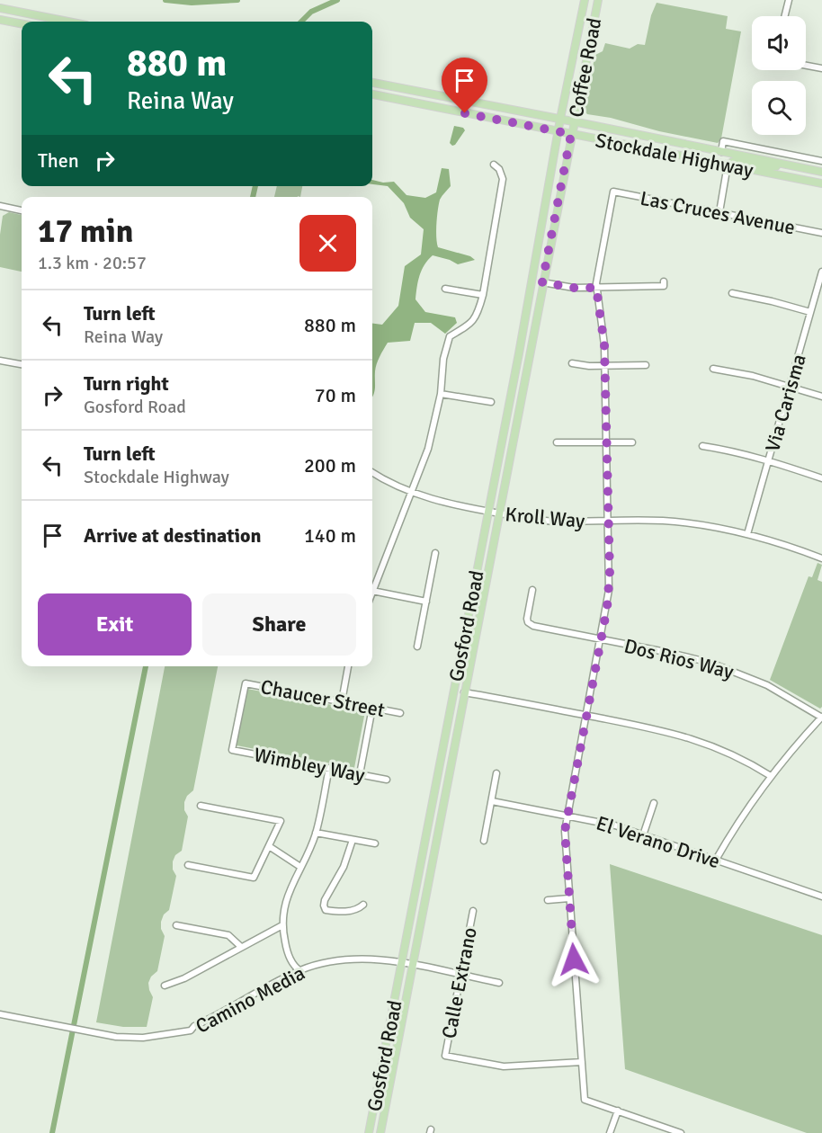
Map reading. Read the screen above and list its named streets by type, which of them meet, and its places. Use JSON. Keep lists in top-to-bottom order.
{
  "streets": {
    "main road": ["Coffee Road", "Stockdale Highway", "Gosford Road"],
    "street": [
      "Las Cruces Avenue",
      "Via Carisma",
      "Kroll Way",
      "Dos Rios Way",
      "Chaucer Street",
      "Wimbley Way",
      "El Verano Drive",
      "Calle Extrano",
      "Camino Media"
    ]
  },
  "crossings": [
    ["Coffee Road", "Stockdale Highway"],
    ["Coffee Road", "Gosford Road"],
    ["Stockdale Highway", "Gosford Road"],
    ["Via Carisma", "Kroll Way"],
    ["Kroll Way", "Gosford Road"],
    ["Gosford Road", "Camino Media"],
    ["Chaucer Street", "Wimbley Way"],
    ["Calle Extrano", "Camino Media"]
  ],
  "page": {
    "turn": ["880 m", "Reina Way"],
    "then": "Then",
    "heading": ["17 min", "1.3 km · 20:57"],
    "list": [
      {
        "name": "Turn left",
        "note": "Reina Way",
        "value": "880 m"
      },
      {
        "name": "Turn right",
        "note": "Gosford Road",
        "value": "70 m"
      },
      {
        "name": "Turn left",
        "note": "Stockdale Highway",
        "value": "200 m"
      },
      {
        "name": "Arrive at destination",
        "value": "140 m"
      }
    ],
    "buttons": ["Exit", "Share"]
  }
}
